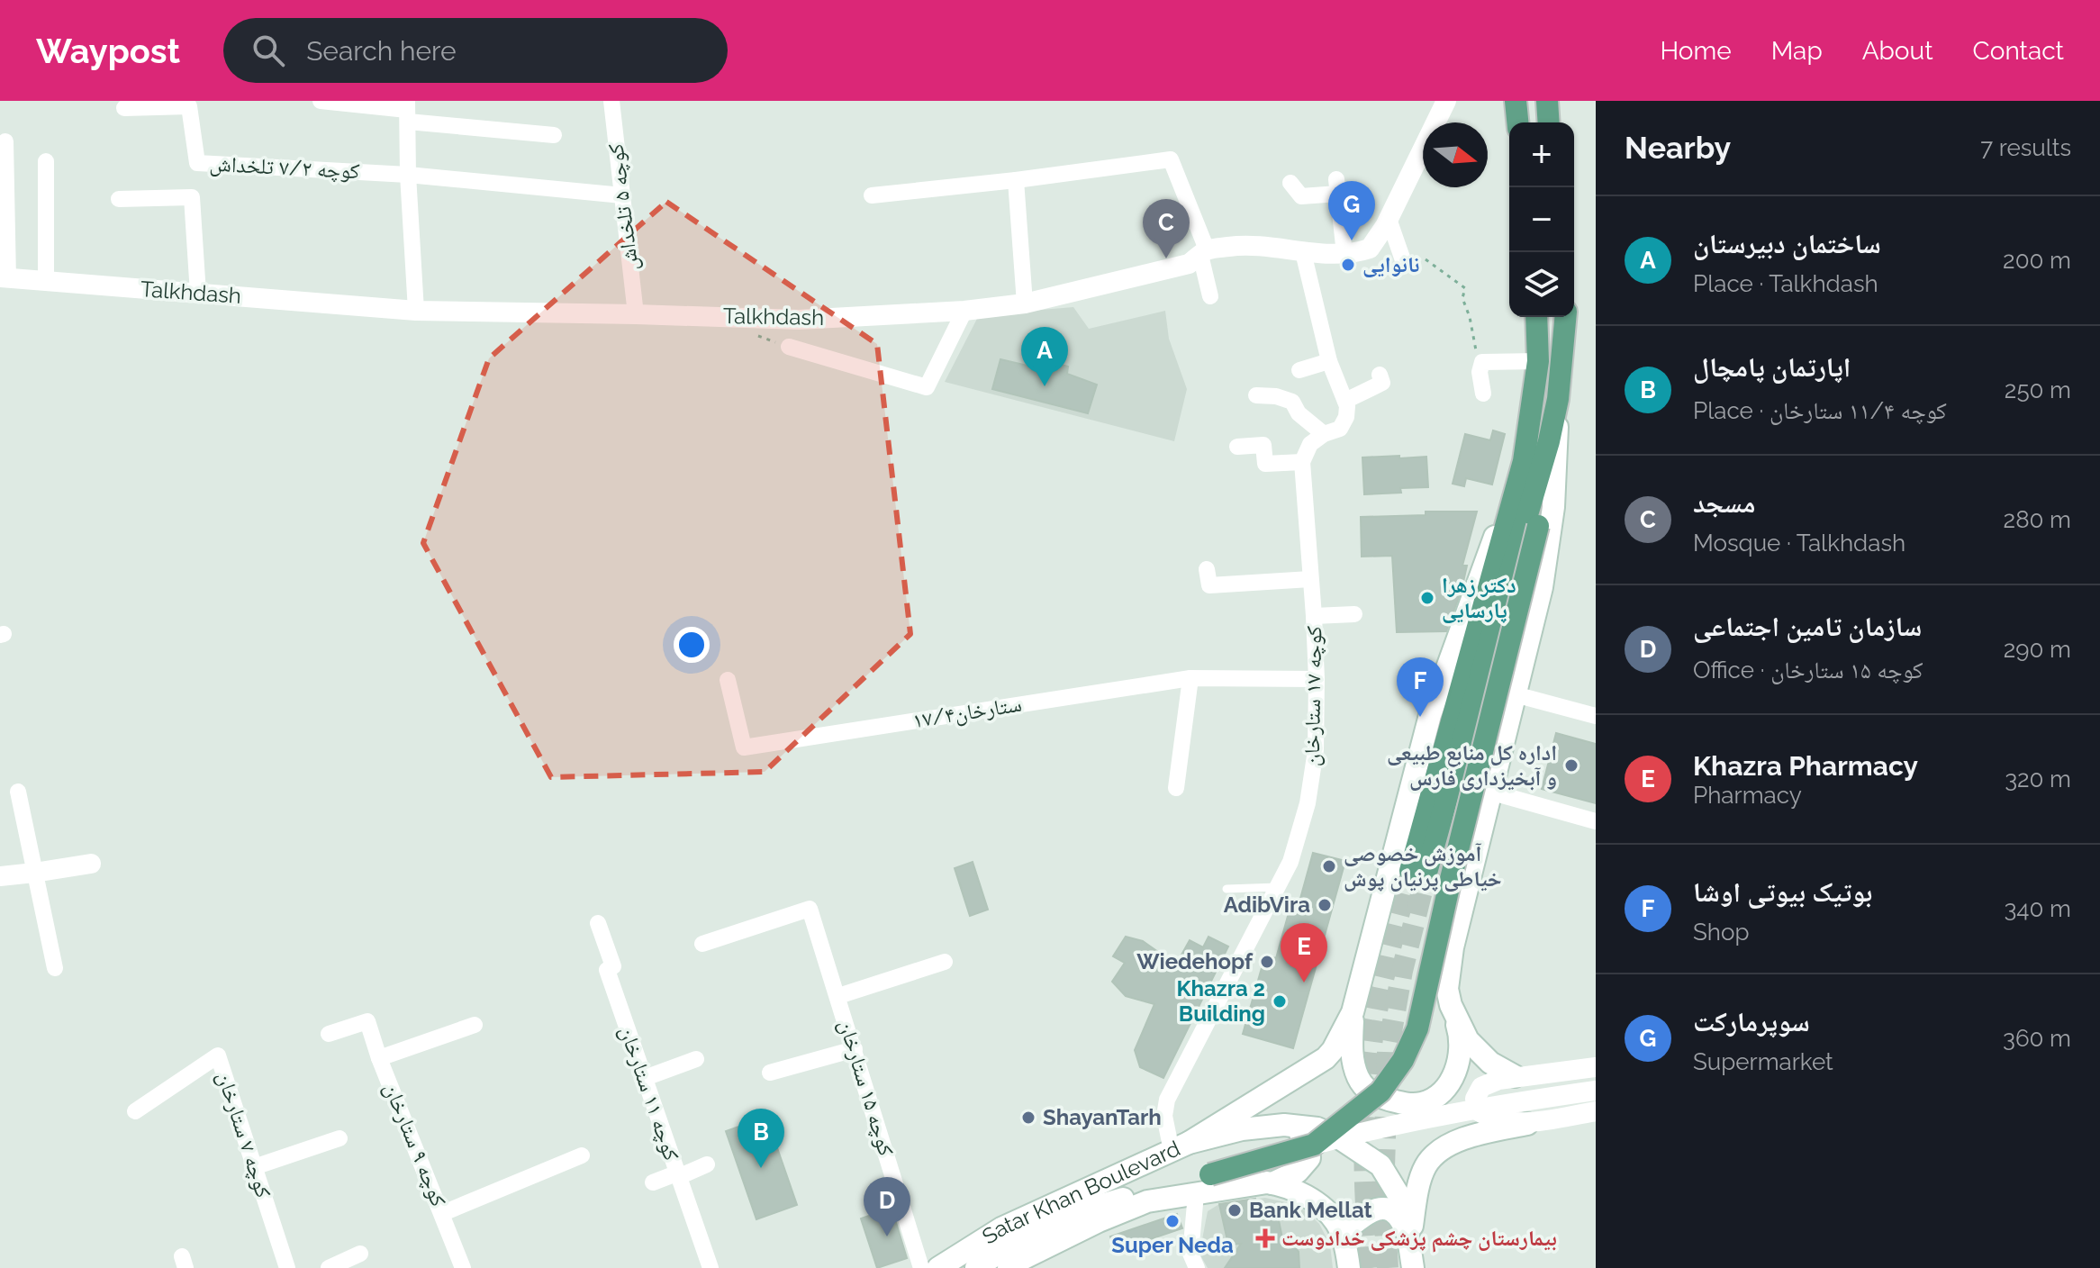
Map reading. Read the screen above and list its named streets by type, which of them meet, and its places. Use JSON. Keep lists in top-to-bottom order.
{
  "streets": {
    "main road": ["Satar Khan Boulevard"],
    "street": [
      "کوچه ۷/۲ تلخداش",
      "کوچه ۵ تلخداش",
      "Talkhdash",
      "کوچه ۱۷ ستارخان",
      "ستارخان۱۷/۴",
      "کوچه ۱۵ ستارخان",
      "کوچه ۱۱ ستارخان",
      "کوچه ۷ ستارخان",
      "کوچه ۹ ستارخان"
    ]
  },
  "crossings": [
    ["کوچه ۵ تلخداش", "Talkhdash"],
    ["کوچه ۱۷ ستارخان", "ستارخان۱۷/۴"],
    ["کوچه ۱۷ ستارخان", "Satar Khan Boulevard"]
  ],
  "places": {
    "other": [
      "نانوایی",
      "دکتر زهرا پارسایی",
      "اداره کل منابع طبیعى و آبخیزدارى فارس",
      "آموزش خصوصی خیاطی پرنیان پوش",
      "AdibVira",
      "Wiedehopf",
      "Khazra 2 Building",
      "ShayanTarh",
      "Bank Mellat",
      "Super Neda"
    ],
    "health": ["بیمارستان چشم پزشکی خدادوست"]
  },
  "north": "right",
  "page": {
    "header": "Waypost",
    "search": "Search here",
    "nav": [
      "Home",
      "Map",
      "About",
      "Contact"
    ],
    "heading": ["Nearby", "7 results"],
    "map_buttons": ["+", "−"],
    "pins": [
      "G",
      "C",
      "A",
      "F",
      "E",
      "B",
      "D"
    ],
    "list": [
      {
        "mark": "A",
        "name": "ساختمان دبیرستان",
        "note": "Place · Talkhdash",
        "value": "200 m"
      },
      {
        "mark": "B",
        "name": "اپارتمان پامچال",
        "note": "Place · کوچه ۱۱/۴ ستارخان",
        "value": "250 m"
      },
      {
        "mark": "C",
        "name": "مسجد",
        "note": "Mosque · Talkhdash",
        "value": "280 m"
      },
      {
        "mark": "D",
        "name": "سازمان تامین اجتماعی",
        "note": "Office · کوچه ۱۵ ستارخان",
        "value": "290 m"
      },
      {
        "mark": "E",
        "name": "Khazra Pharmacy",
        "note": "Pharmacy",
        "value": "320 m"
      },
      {
        "mark": "F",
        "name": "بوتیک بیوتی اوشا",
        "note": "Shop",
        "value": "340 m"
      },
      {
        "mark": "G",
        "name": "سوپرمارکت",
        "note": "Supermarket",
        "value": "360 m"
      }
    ]
  }
}
